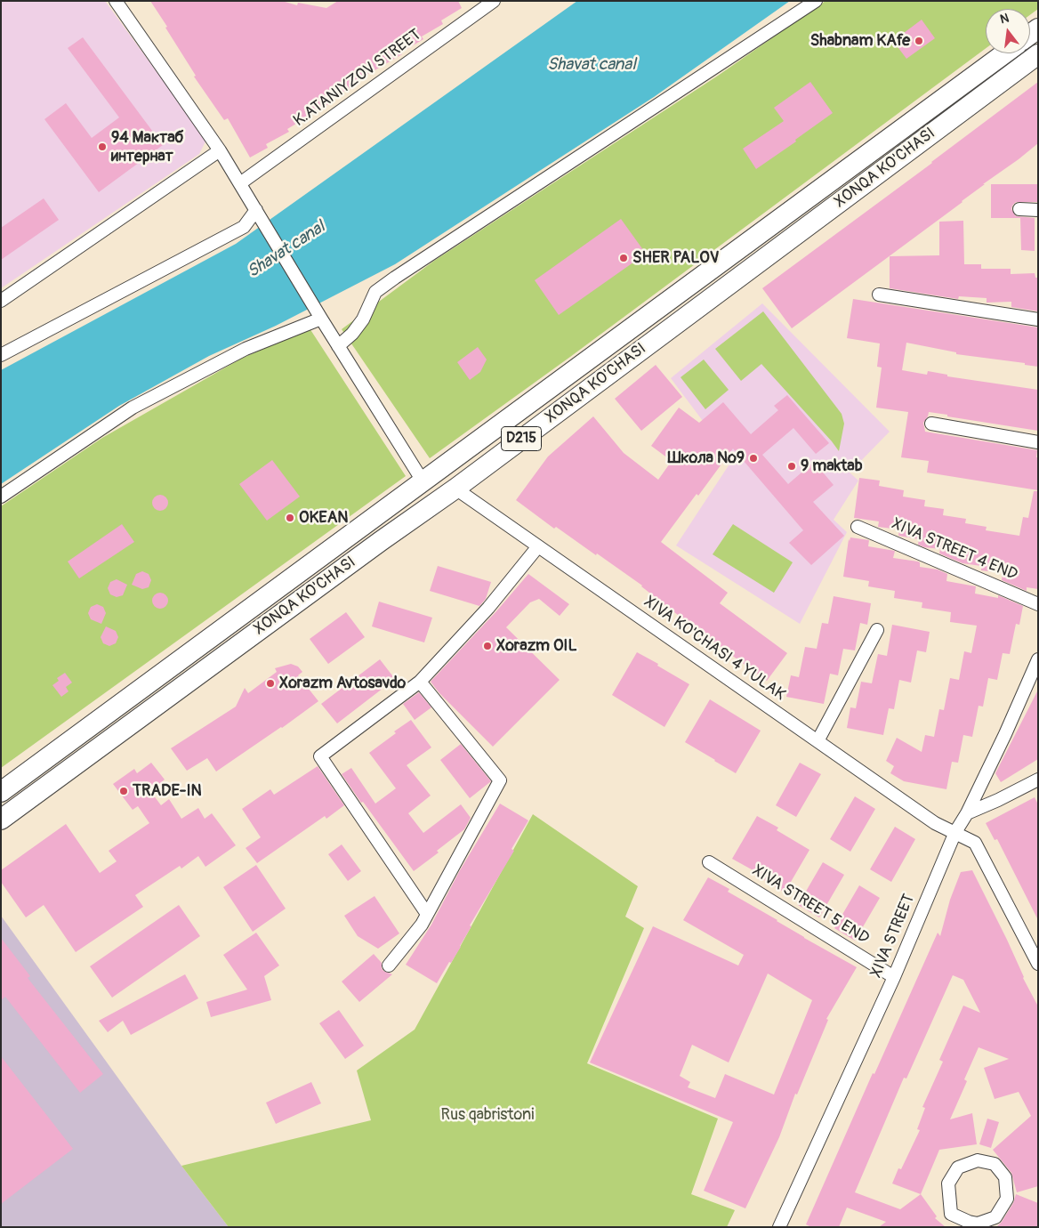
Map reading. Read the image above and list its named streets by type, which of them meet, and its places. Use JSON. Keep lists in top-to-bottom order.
{
  "streets": {
    "main road": ["XONQA KO'CHASI", "D215"],
    "street": [
      "K.ATANIYZOV STREET",
      "XIVA STREET 4 END",
      "XIVA KO'CHASI 4 YULAK",
      "XIVA STREET 5 END",
      "XIVA STREET"
    ]
  },
  "crossings": [
    ["XONQA KO'CHASI", "XIVA KO'CHASI 4 YULAK"],
    ["XIVA KO'CHASI 4 YULAK", "XIVA STREET"],
    ["XIVA STREET 5 END", "XIVA STREET"]
  ],
  "water": ["Shavat canal"],
  "parks": ["Rus qabristoni"],
  "places": [
    "Shabnam KAfe",
    "94 Мактаб интернат",
    "SHER PALOV",
    "Школа №9",
    "9 maktab",
    "OKEAN",
    "Xorazm OIL",
    "Xorazm Avtosavdo",
    "TRADE-IN"
  ],
  "north": "top"
}
